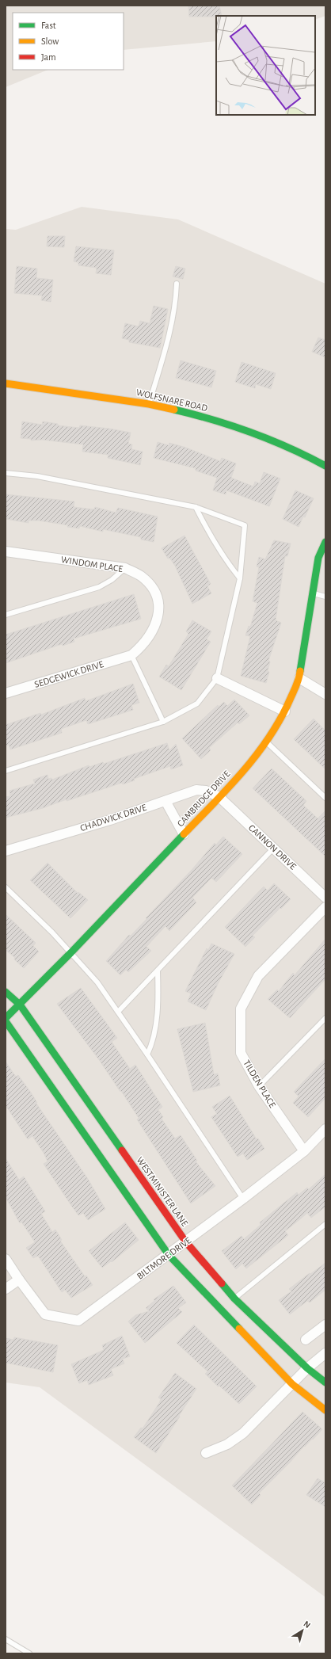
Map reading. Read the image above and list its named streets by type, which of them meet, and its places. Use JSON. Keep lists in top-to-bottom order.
{
  "streets": {
    "street": [
      "WOLFSNARE ROAD",
      "WINDOM PLACE",
      "SEDGEWICK DRIVE",
      "CAMBRIDGE DRIVE",
      "CHADWICK DRIVE",
      "CANNON DRIVE",
      "TILDEN PLACE",
      "WESTMINISTER LANE",
      "BILTMORE DRIVE"
    ]
  },
  "crossings": [
    ["WINDOM PLACE", "SEDGEWICK DRIVE"],
    ["CAMBRIDGE DRIVE", "CHADWICK DRIVE"],
    ["CAMBRIDGE DRIVE", "CANNON DRIVE"],
    ["CAMBRIDGE DRIVE", "WESTMINISTER LANE"],
    ["CHADWICK DRIVE", "CANNON DRIVE"],
    ["TILDEN PLACE", "BILTMORE DRIVE"],
    ["WESTMINISTER LANE", "BILTMORE DRIVE"]
  ],
  "legend": ["Fast", "Slow", "Jam"],
  "north": "top right"
}
